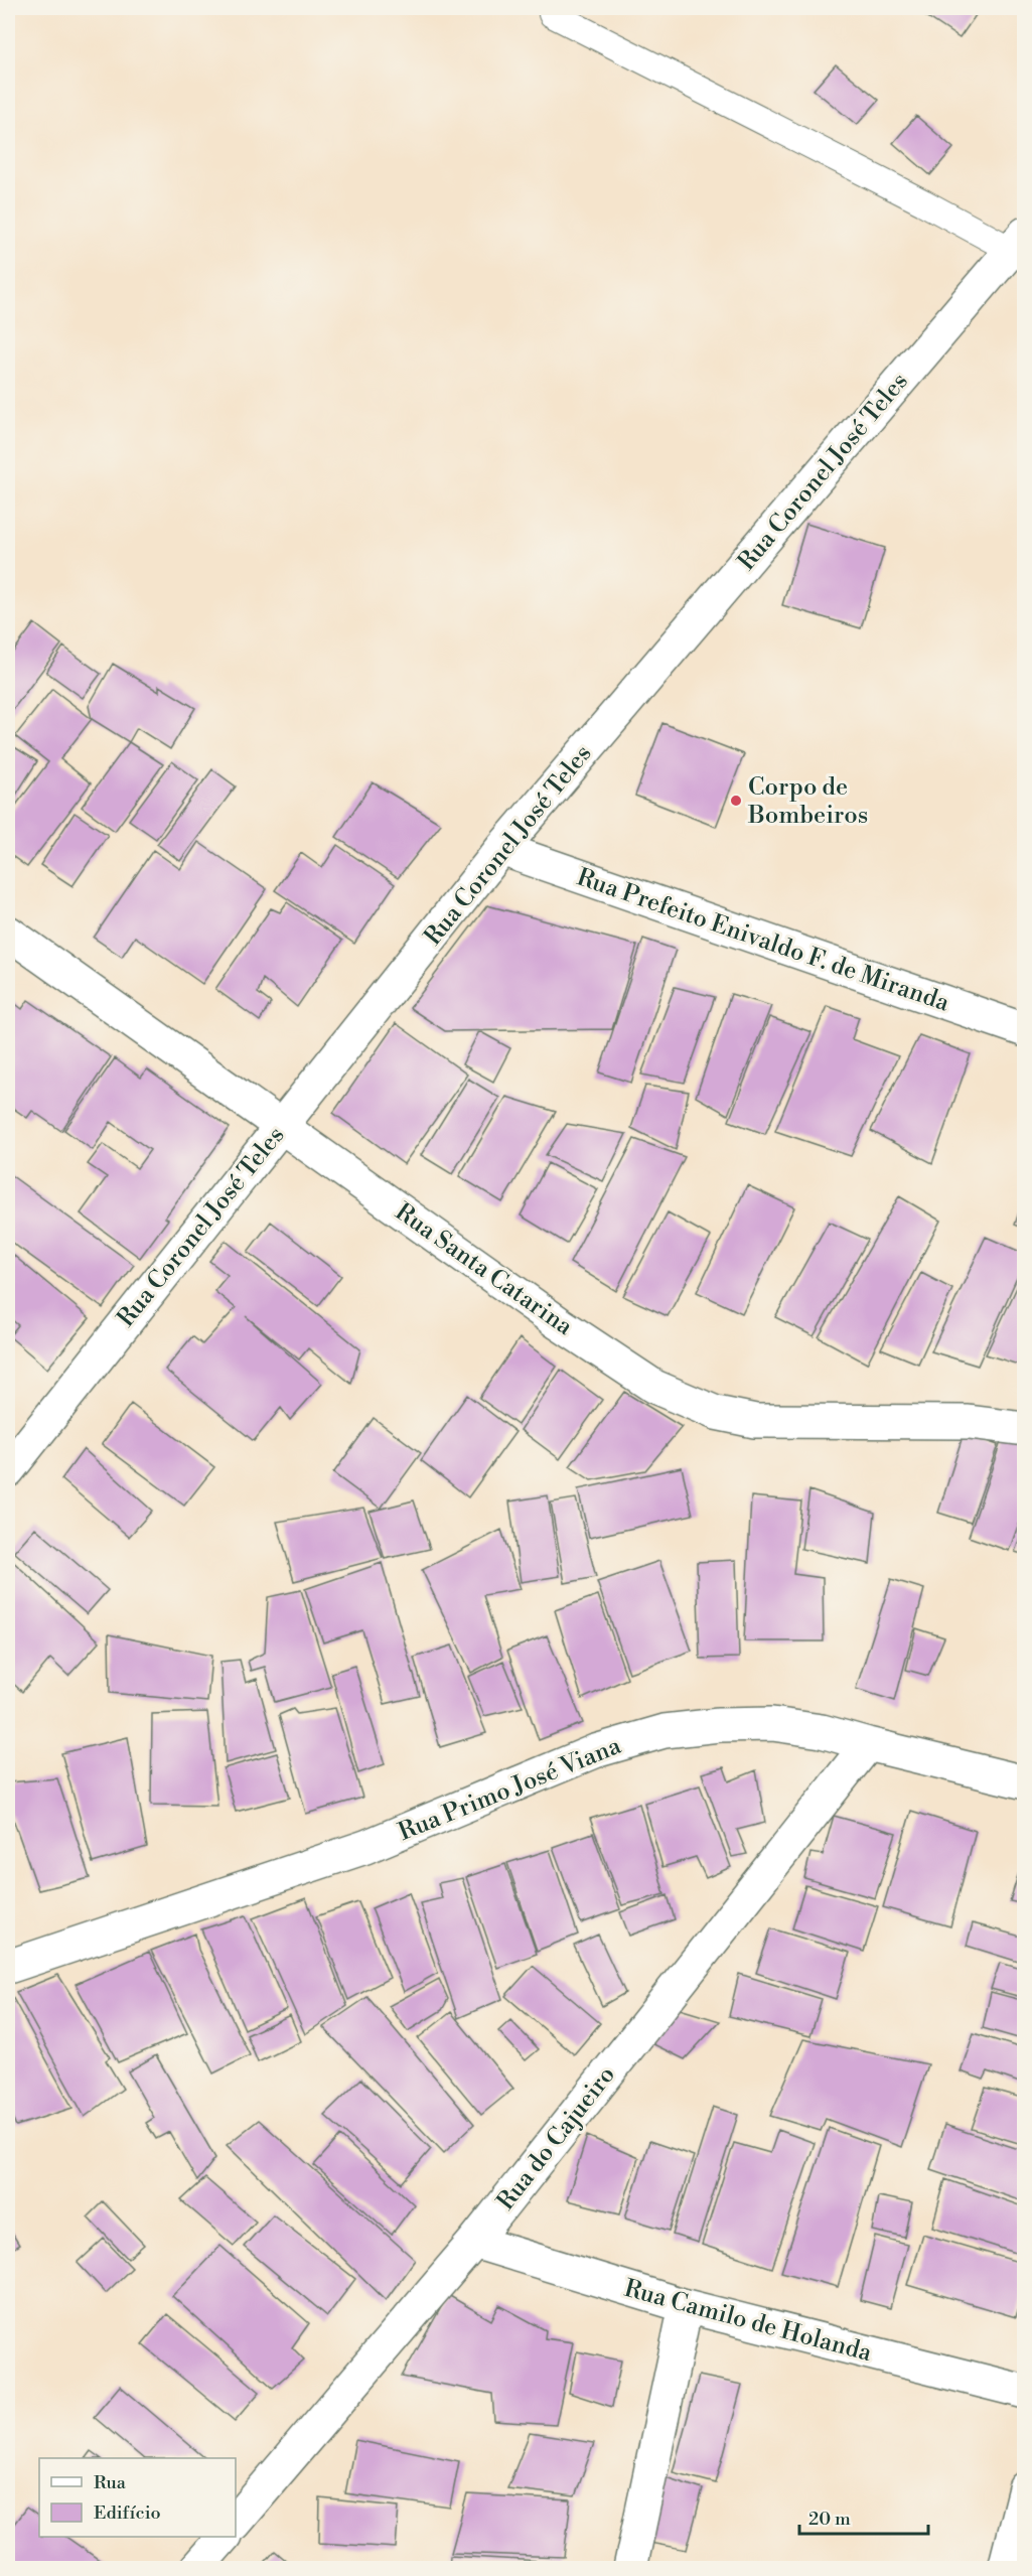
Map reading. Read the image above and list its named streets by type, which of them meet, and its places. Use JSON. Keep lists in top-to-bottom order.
{
  "streets": {
    "street": [
      "Rua Coronel José Teles",
      "Rua Prefeito Enivaldo F. de Miranda",
      "Rua Santa Catarina",
      "Rua Primo José Viana",
      "Rua do Cajueiro",
      "Rua Camilo de Holanda"
    ]
  },
  "crossings": [
    ["Rua Coronel José Teles", "Rua Prefeito Enivaldo F. de Miranda"],
    ["Rua Coronel José Teles", "Rua Santa Catarina"],
    ["Rua Primo José Viana", "Rua do Cajueiro"],
    ["Rua do Cajueiro", "Rua Camilo de Holanda"]
  ],
  "places": ["Corpo de Bombeiros"],
  "legend": ["Rua", "Edifício"],
  "scale_bar": "20 m"
}
